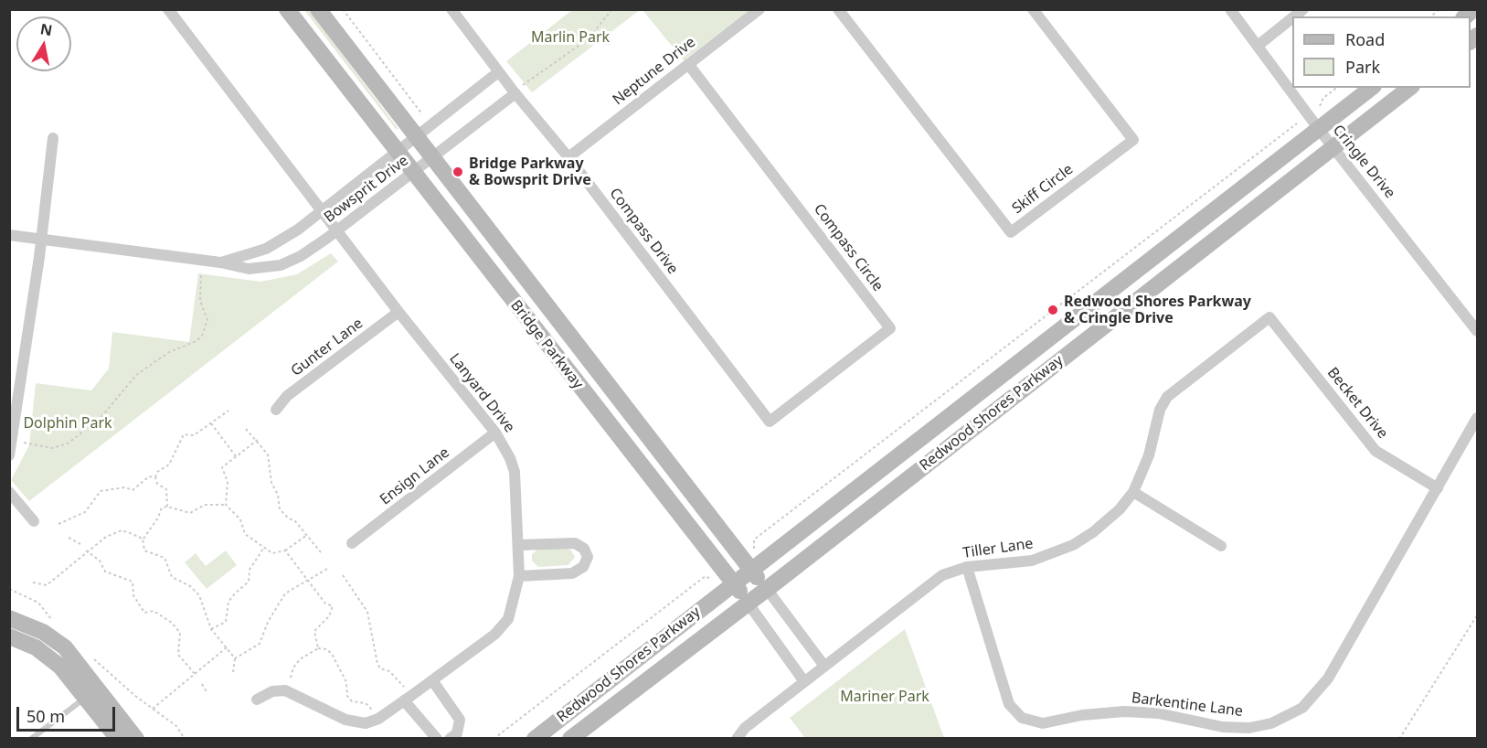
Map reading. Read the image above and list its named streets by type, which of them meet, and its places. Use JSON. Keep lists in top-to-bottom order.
{
  "streets": {
    "main road": ["Bridge Parkway", "Redwood Shores Parkway"],
    "street": [
      "Neptune Drive",
      "Cringle Drive",
      "Bowsprit Drive",
      "Skiff Circle",
      "Compass Drive",
      "Compass Circle",
      "Gunter Lane",
      "Lanyard Drive",
      "Becket Drive",
      "Ensign Lane",
      "Tiller Lane",
      "Barkentine Lane"
    ]
  },
  "crossings": [
    ["Neptune Drive", "Compass Drive"],
    ["Neptune Drive", "Compass Circle"],
    ["Cringle Drive", "Redwood Shores Parkway"],
    ["Bowsprit Drive", "Compass Drive"],
    ["Bowsprit Drive", "Bridge Parkway"],
    ["Bowsprit Drive", "Lanyard Drive"],
    ["Compass Drive", "Compass Circle"],
    ["Bridge Parkway", "Redwood Shores Parkway"],
    ["Bridge Parkway", "Tiller Lane"],
    ["Gunter Lane", "Lanyard Drive"],
    ["Lanyard Drive", "Ensign Lane"],
    ["Becket Drive", "Tiller Lane"],
    ["Becket Drive", "Barkentine Lane"],
    ["Tiller Lane", "Barkentine Lane"]
  ],
  "parks": ["Marlin Park", "Dolphin Park", "Mariner Park"],
  "places": ["Bridge Parkway & Bowsprit Drive", "Redwood Shores Parkway & Cringle Drive"],
  "legend": ["Road", "Park"],
  "scale_bar": "50 m",
  "north": "top"
}
